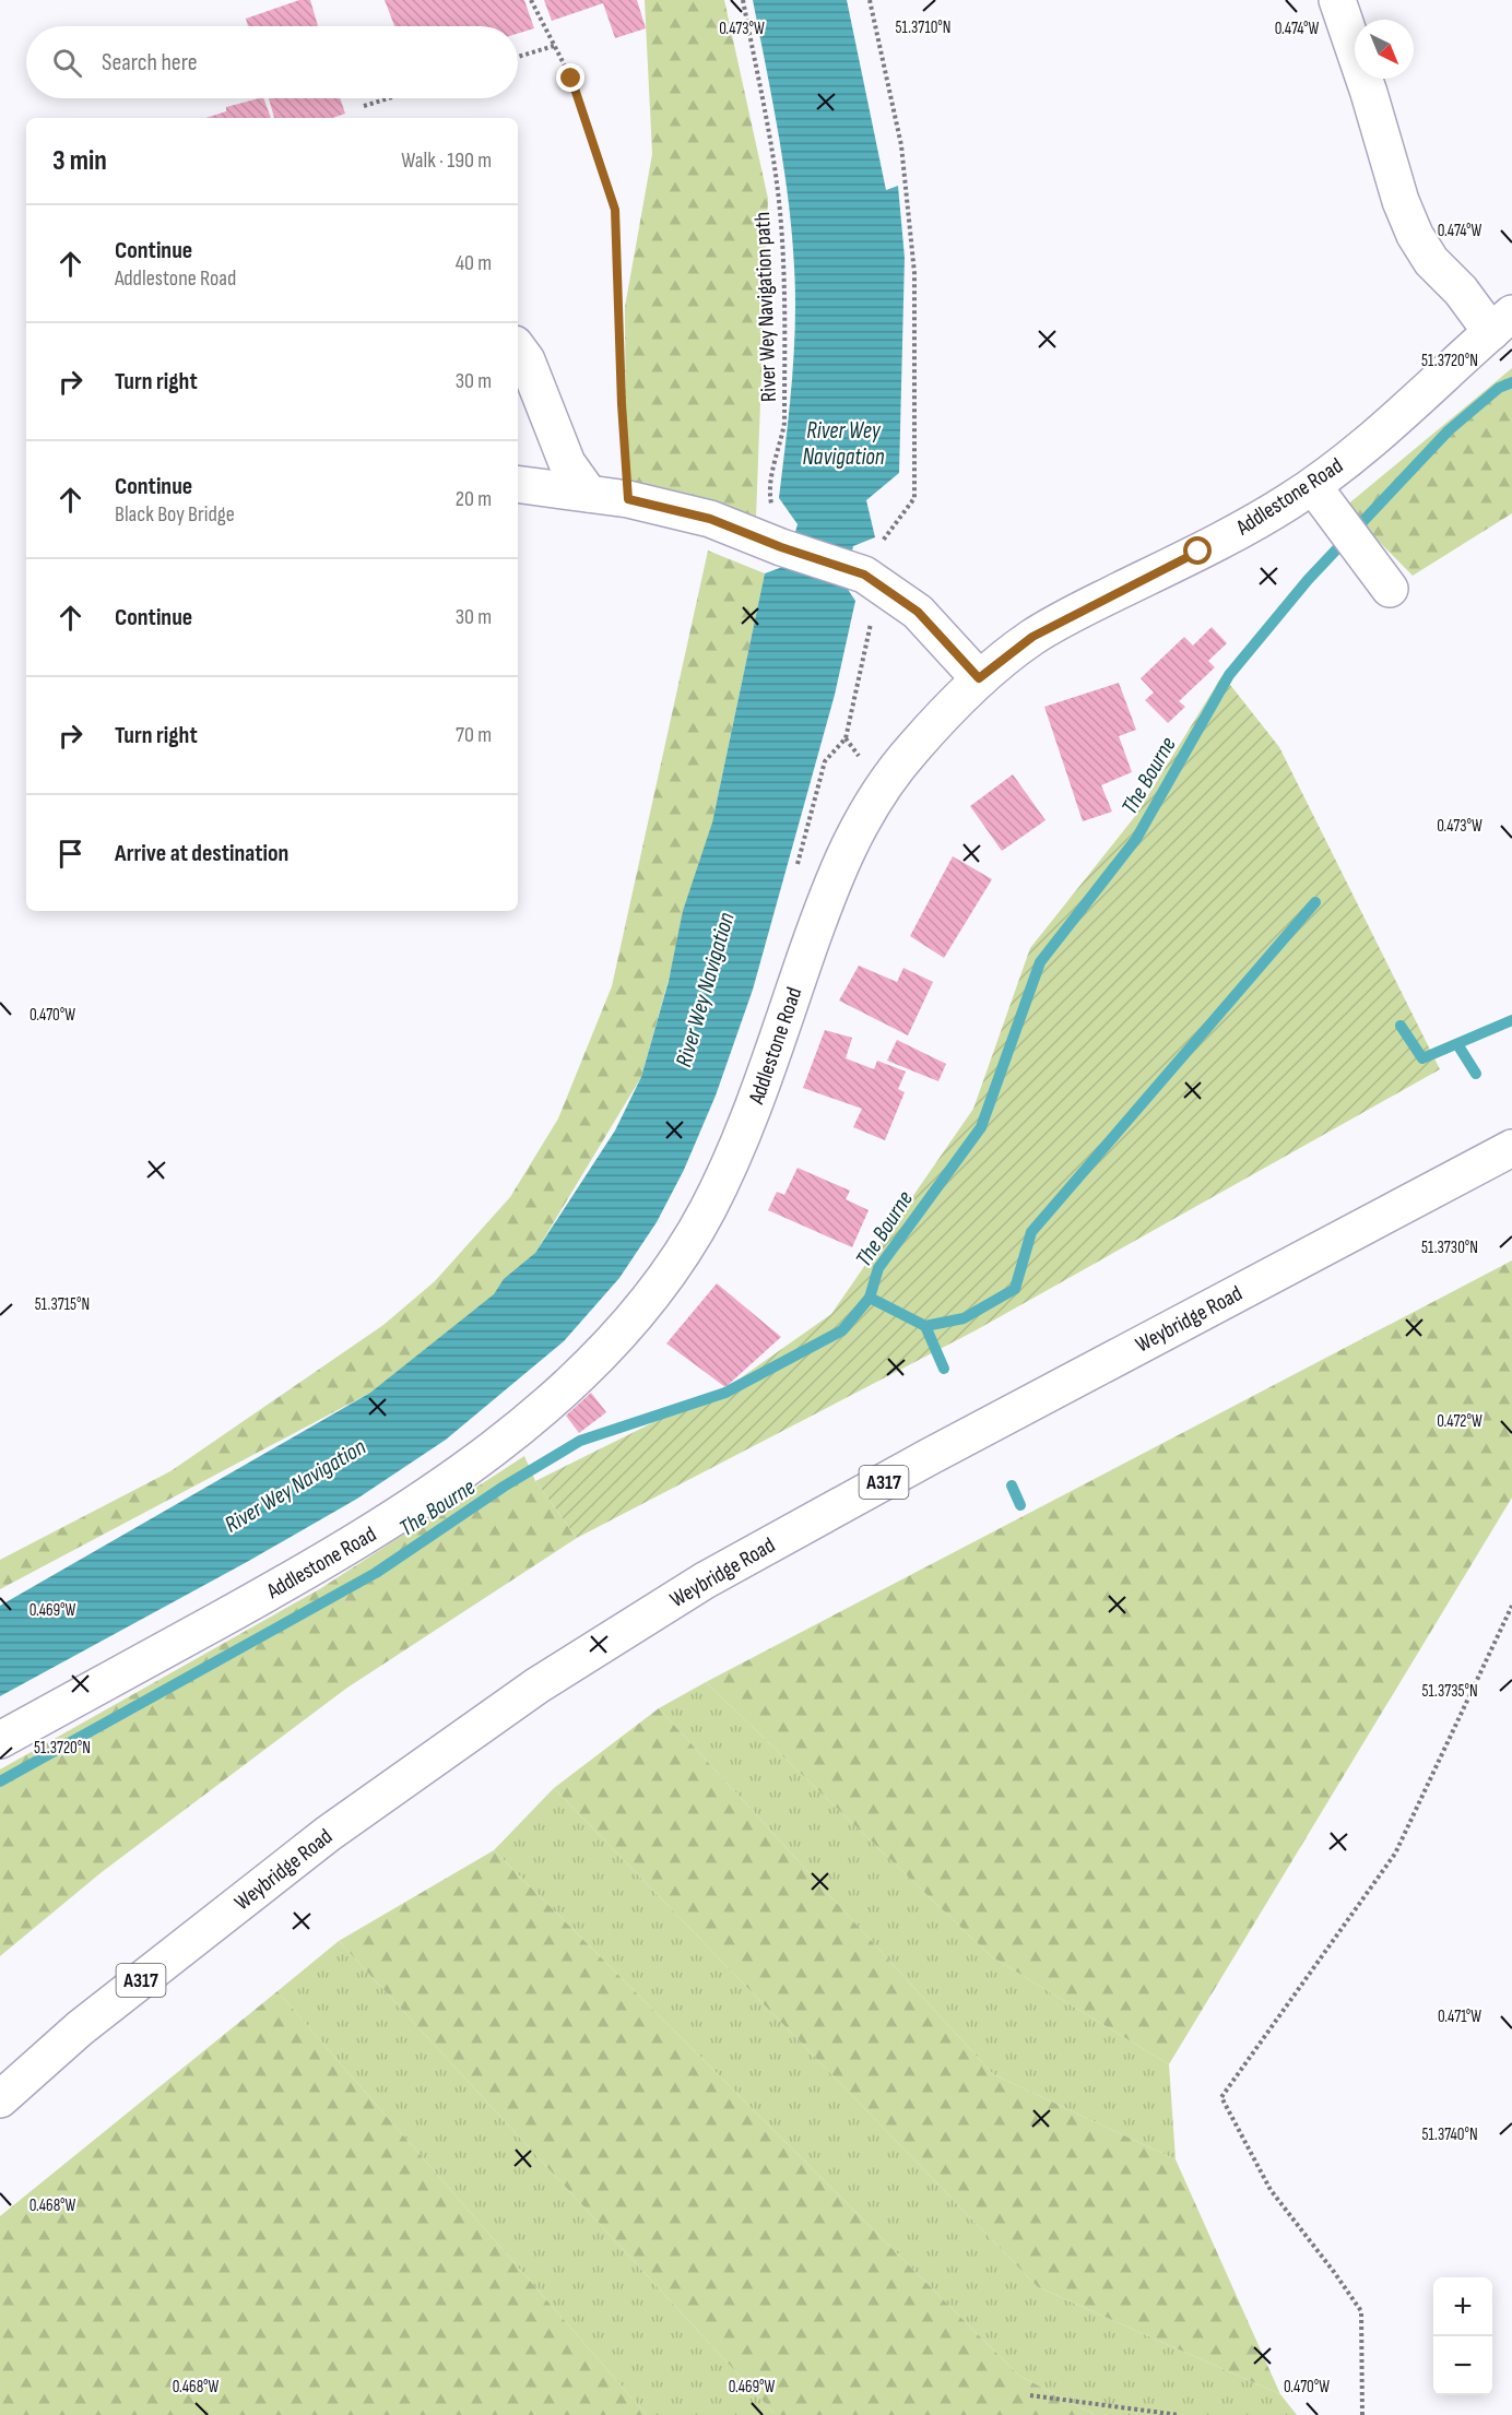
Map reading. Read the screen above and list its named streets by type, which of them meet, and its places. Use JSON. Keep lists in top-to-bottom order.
{
  "streets": {
    "street": ["Addlestone Road", "Weybridge Road", "A317"],
    "path": ["River Wey Navigation path"]
  },
  "water": ["River Wey Navigation", "The Bourne"],
  "north": "bottom right",
  "page": {
    "search": "Search here",
    "heading": ["3 min", "Walk · 190 m"],
    "list": [
      ["Continue", "Addlestone Road", "40 m"],
      ["Turn right", "30 m"],
      ["Continue", "Black Boy Bridge", "20 m"],
      ["Continue", "30 m"],
      ["Turn right", "70 m"],
      "Arrive at destination"
    ],
    "map_buttons": ["+", "−"]
  },
  "coordinates": [
    "51.3710°N",
    "0.473°W",
    "0.474°W",
    "51.3720°N",
    "0.470°W",
    "51.3730°N",
    "51.3715°N",
    "0.472°W",
    "0.469°W",
    "51.3735°N",
    "0.471°W",
    "51.3740°N",
    "0.468°W"
  ]
}
